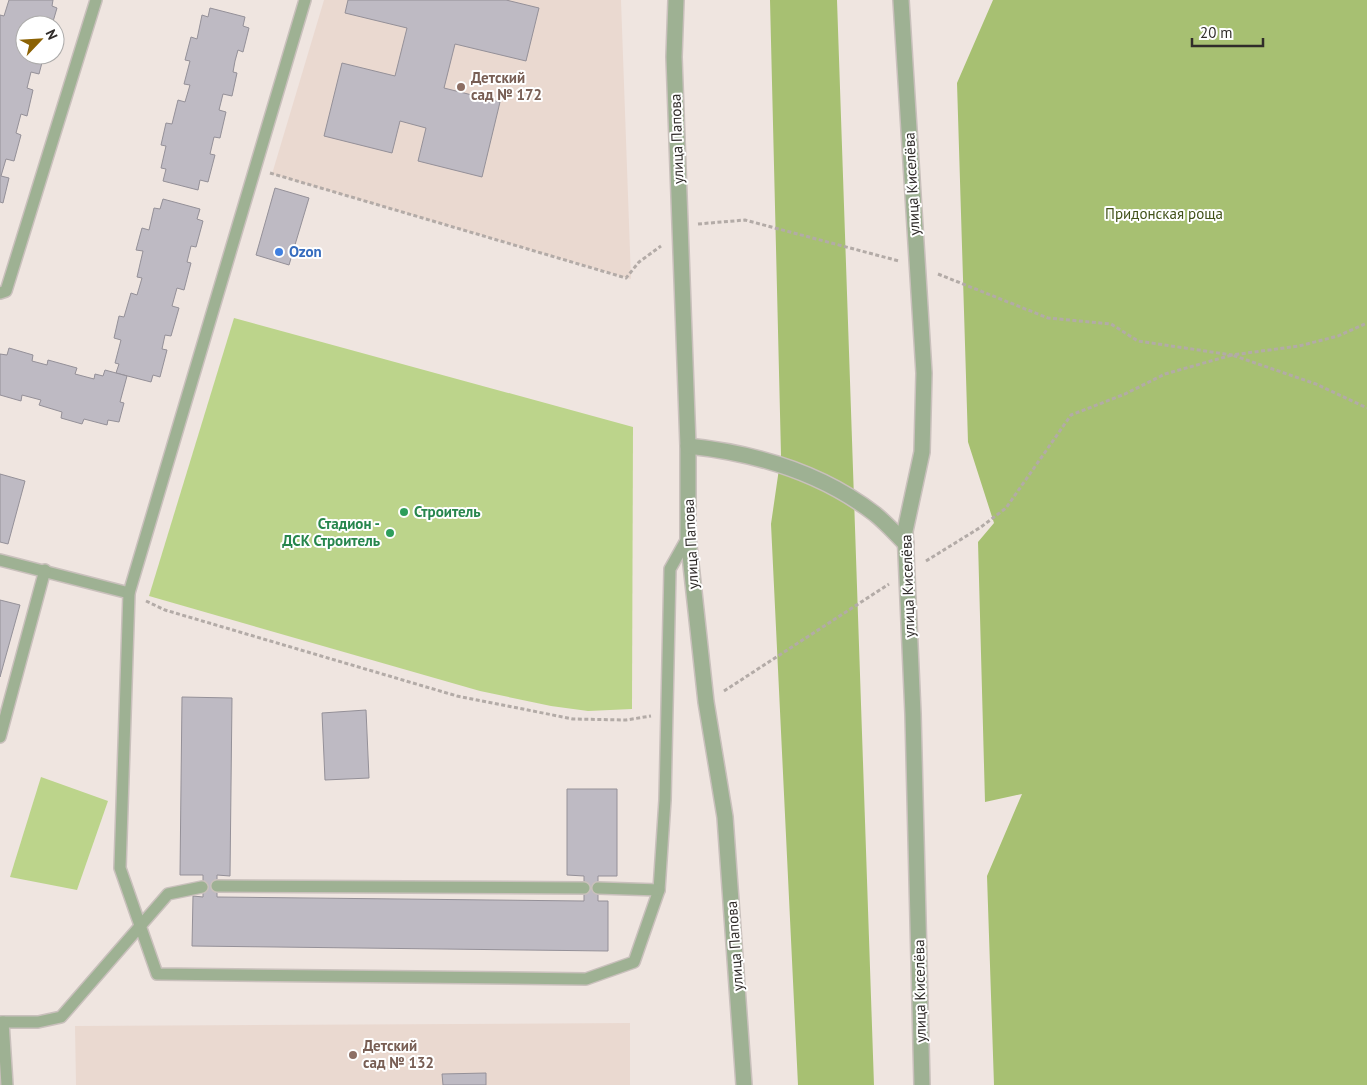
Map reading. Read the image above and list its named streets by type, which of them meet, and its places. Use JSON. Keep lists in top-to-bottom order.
{
  "streets": {
    "street": ["улица Папова", "улица Киселёва"]
  },
  "parks": ["Придонская роща"],
  "places": [
    "Детский сад № 172",
    "Ozon",
    "Строитель",
    "Стадион - ДСК Строитель",
    "Детский сад № 132"
  ],
  "scale_bar": "20 m",
  "north": "top right"
}
